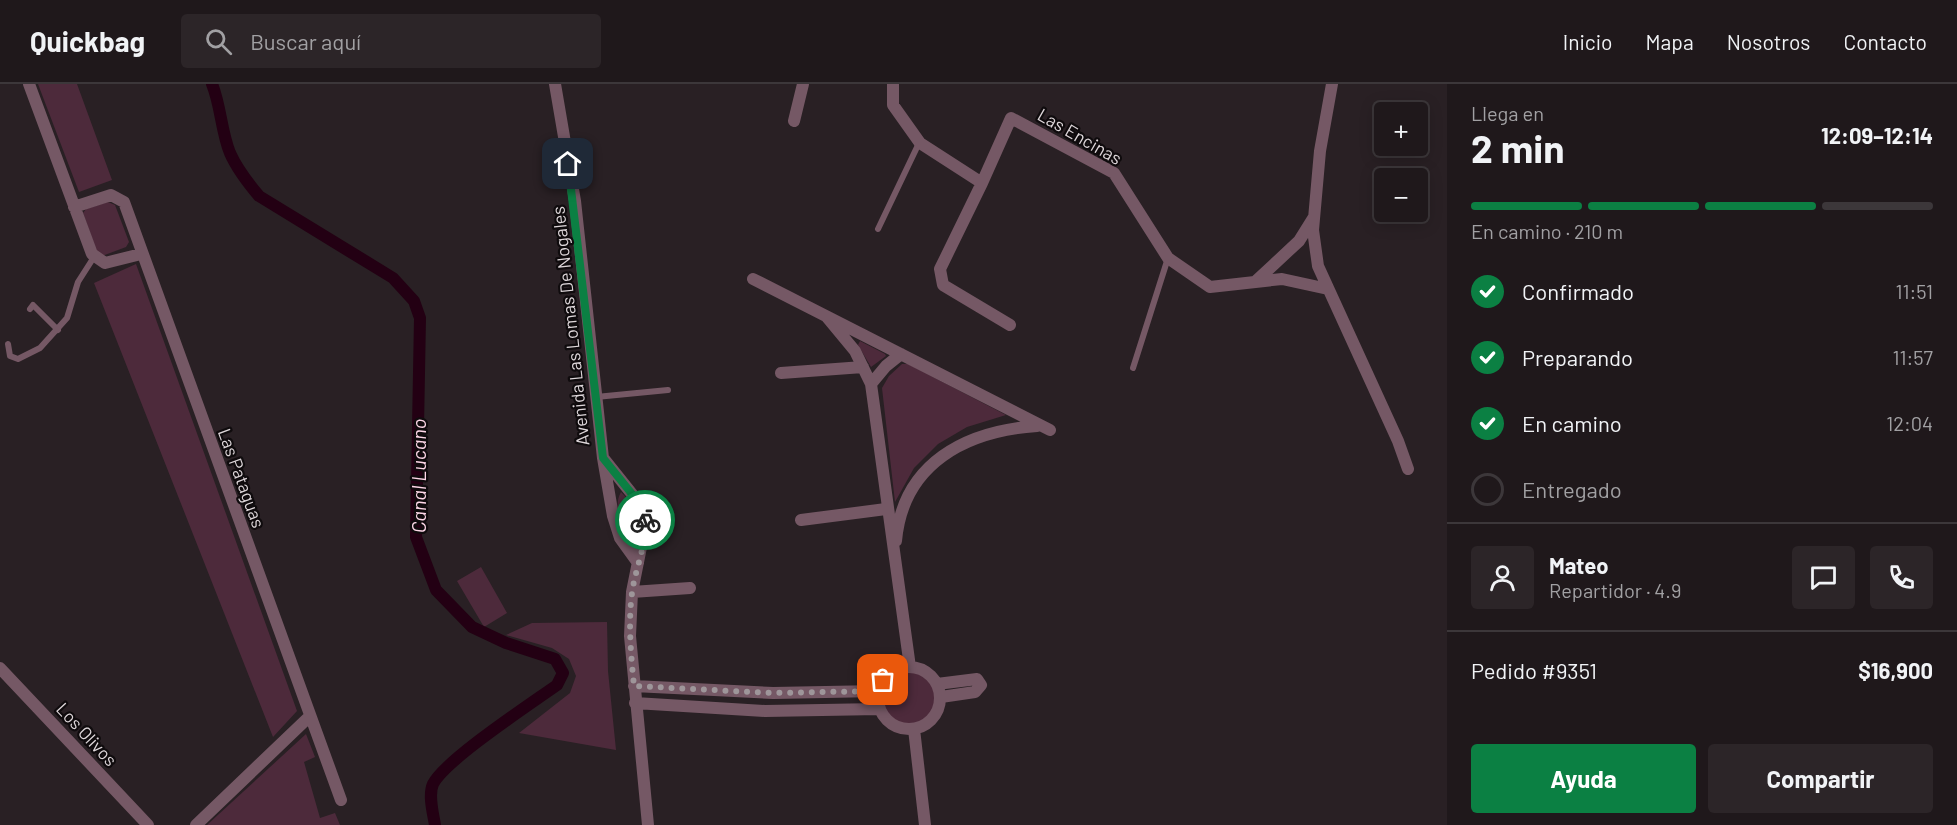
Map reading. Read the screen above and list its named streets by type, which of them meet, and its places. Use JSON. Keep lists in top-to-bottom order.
{
  "streets": {
    "street": [
      "Las Encinas",
      "Avenida Las Lomas De Nogales",
      "Las Pataguas",
      "Los Olivos"
    ]
  },
  "water": ["Canal Lucano"],
  "page": {
    "header": "Quickbag",
    "search": "Buscar aquí",
    "nav": [
      "Inicio",
      "Mapa",
      "Nosotros",
      "Contacto"
    ],
    "heading": ["2 min", "Llega en", "12:09–12:14"],
    "panel": [
      "Mateo",
      "Repartidor · 4.9",
      "Pedido #9351",
      "$16,900"
    ],
    "map_buttons": ["+", "−"],
    "bar": "En camino · 210 m",
    "list": [
      ["Confirmado", "11:51"],
      ["Preparando", "11:57"],
      ["En camino", "12:04"],
      "Entregado"
    ],
    "buttons": ["Ayuda", "Compartir"]
  }
}
